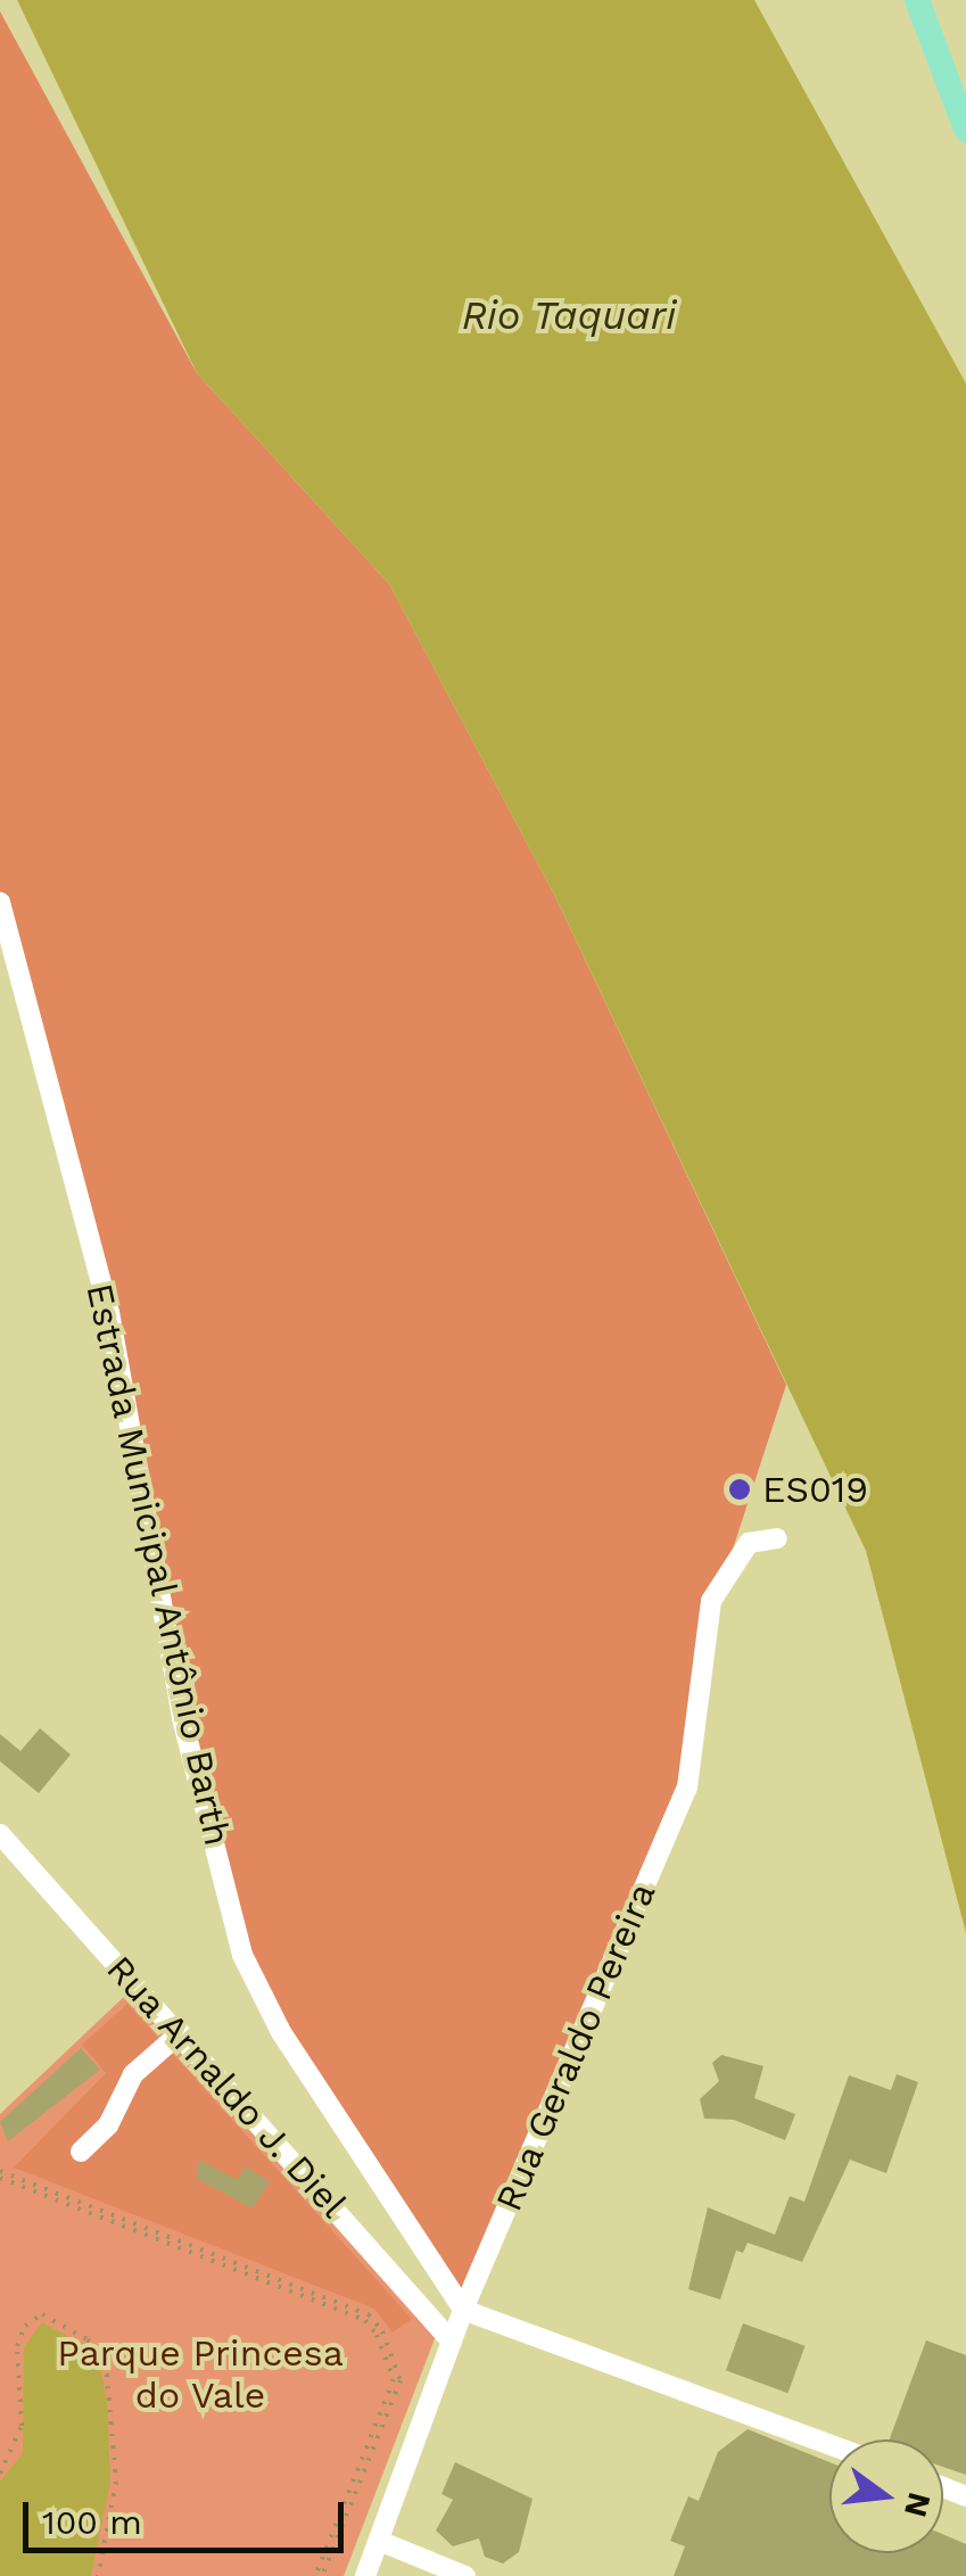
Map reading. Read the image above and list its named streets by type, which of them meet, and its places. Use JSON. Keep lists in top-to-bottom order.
{
  "streets": {
    "street": ["Estrada Municipal Antônio Barth", "Rua Geraldo Pereira", "Rua Arnaldo J. Diel"]
  },
  "crossings": [
    ["Estrada Municipal Antônio Barth", "Rua Geraldo Pereira"],
    ["Rua Geraldo Pereira", "Rua Arnaldo J. Diel"]
  ],
  "water": ["Rio Taquari"],
  "parks": ["Parque Princesa do Vale"],
  "places": ["ES019"],
  "scale_bar": "100 m",
  "north": "right"
}
